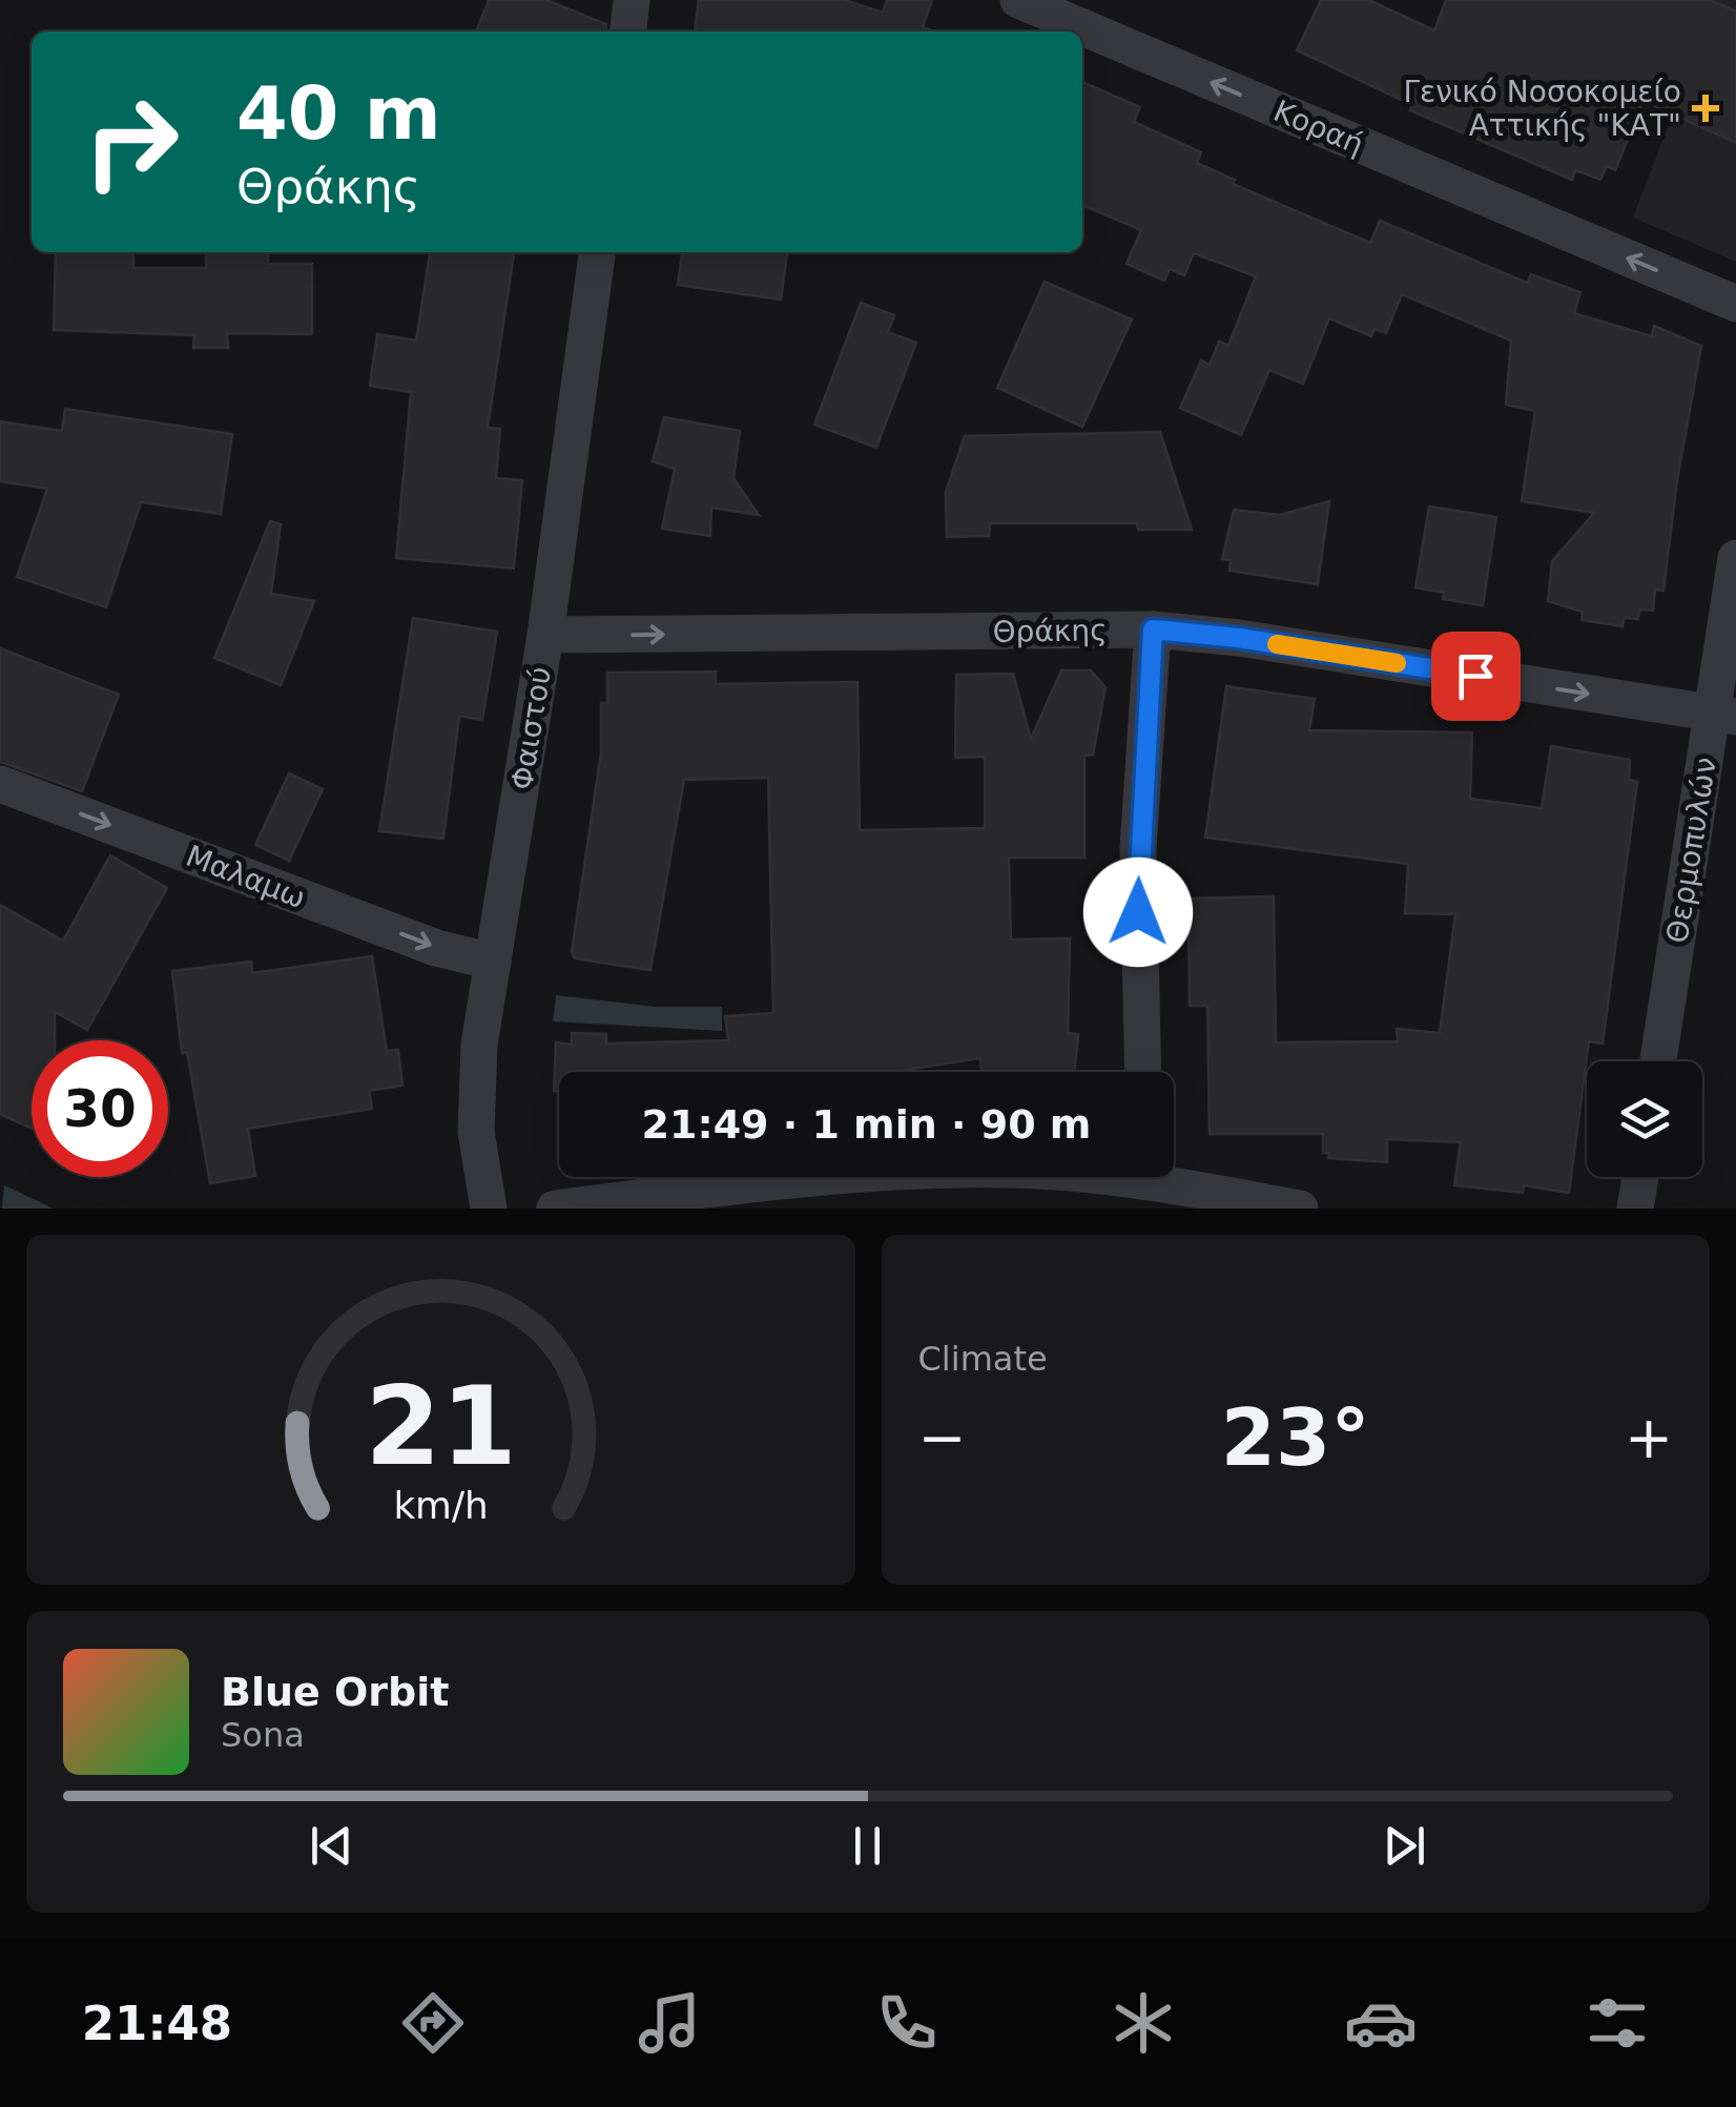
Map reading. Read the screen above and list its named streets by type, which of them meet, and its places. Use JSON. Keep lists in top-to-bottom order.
{
  "streets": {
    "street": [
      "Κοραή",
      "Θράκης",
      "Φαιστού",
      "Θερμοπυλών",
      "Μαλαμω"
    ]
  },
  "crossings": [
    ["Θράκης", "Φαιστού"],
    ["Θράκης", "Θερμοπυλών"],
    ["Φαιστού", "Μαλαμω"]
  ],
  "one_way": ["Κοραή", "Θράκης", "Μαλαμω"],
  "places": {
    "health": ["Γενικό Νοσοκομείο Αττικής \"ΚΑΤ\""]
  },
  "page": {
    "turn": ["40 m", "Θράκης"],
    "limit": "30",
    "trip": "21:49 · 1 min · 90 m",
    "tile": "Climate",
    "heat": ["−", "23°", "+"],
    "song": ["Blue Orbit", "Sona"],
    "tabs": "21:48",
    "gauge": ["21", "km/h"]
  }
}
